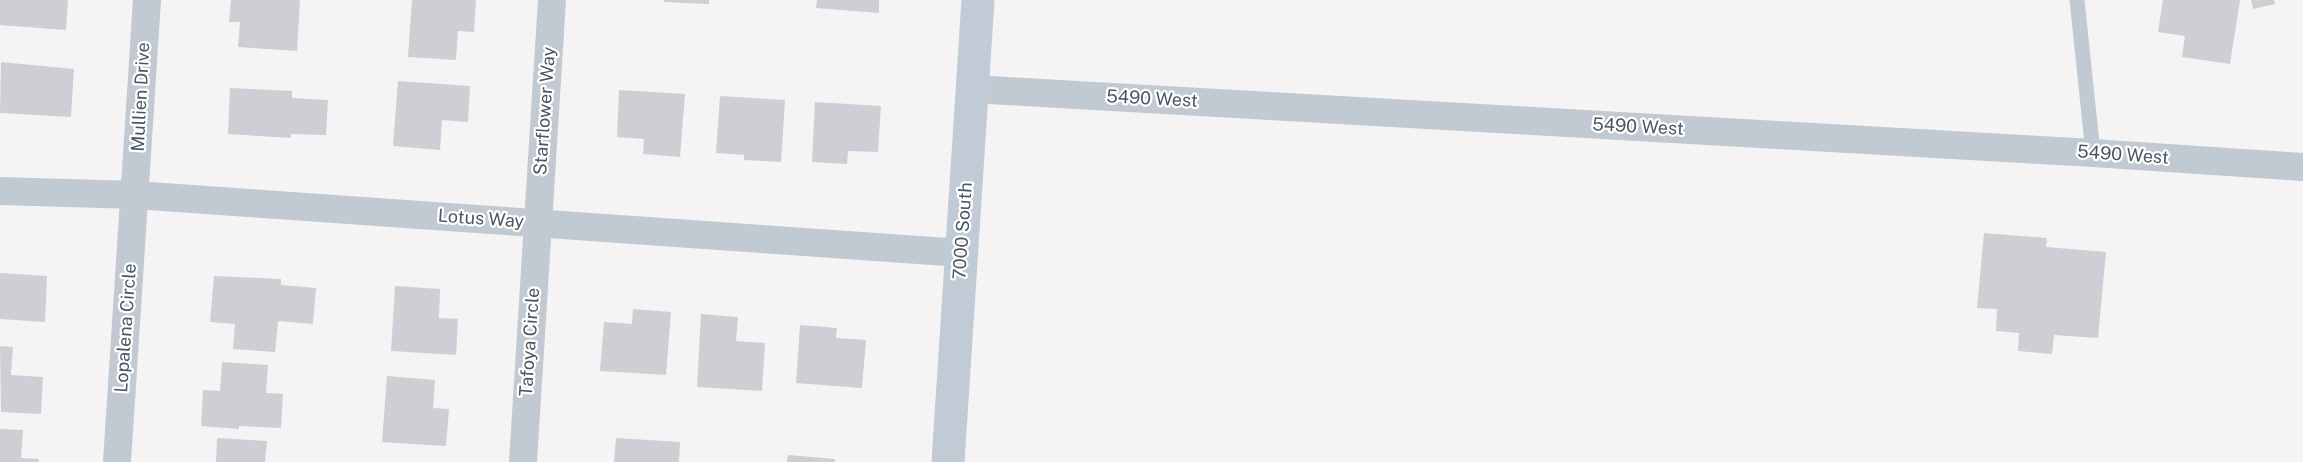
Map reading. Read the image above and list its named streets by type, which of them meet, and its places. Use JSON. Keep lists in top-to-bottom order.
{
  "streets": {
    "street": [
      "Mullien Drive",
      "5490 West",
      "Starflower Way",
      "Lotus Way",
      "7000 South",
      "Lopalena Circle",
      "Tafoya Circle"
    ]
  },
  "crossings": [
    ["Mullien Drive", "Lotus Way"],
    ["Mullien Drive", "Lopalena Circle"],
    ["5490 West", "7000 South"],
    ["Starflower Way", "Lotus Way"],
    ["Starflower Way", "Tafoya Circle"],
    ["Lotus Way", "7000 South"],
    ["Lotus Way", "Lopalena Circle"],
    ["Lotus Way", "Tafoya Circle"]
  ]
}
